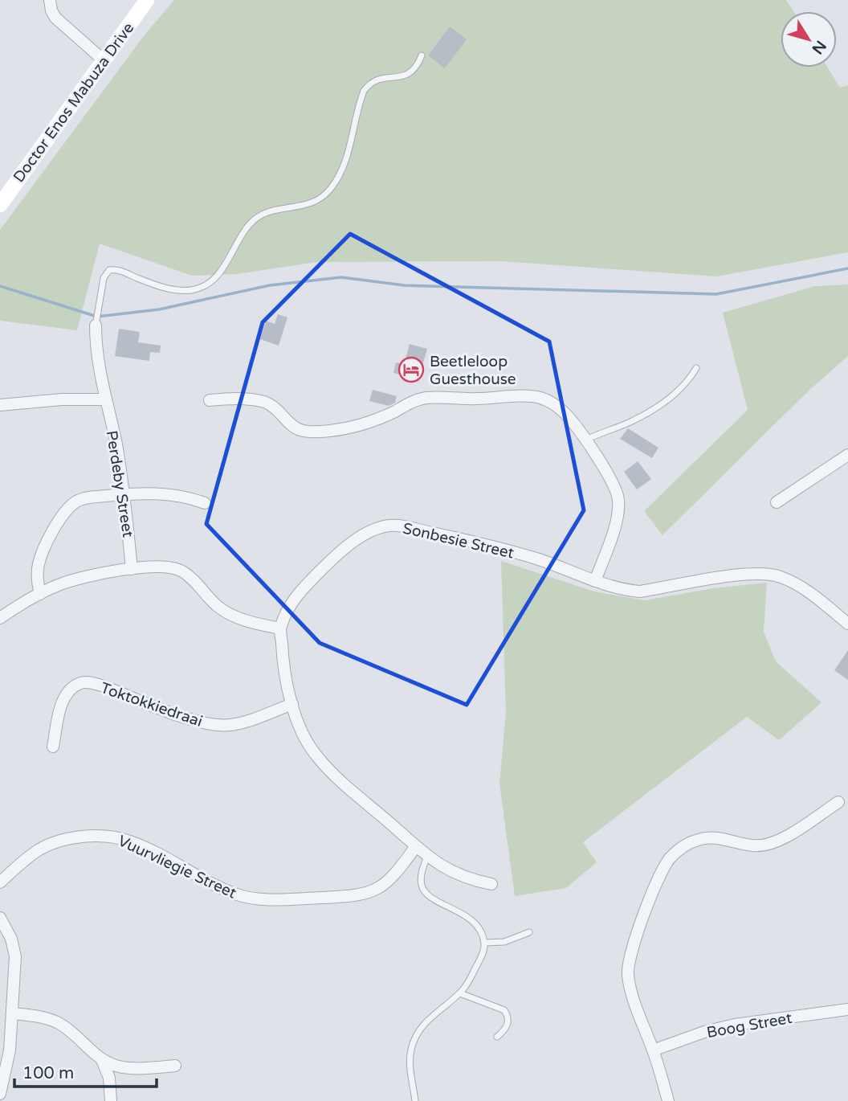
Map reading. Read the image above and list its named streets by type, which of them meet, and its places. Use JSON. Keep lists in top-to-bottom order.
{
  "streets": {
    "main road": ["Doctor Enos Mabuza Drive"],
    "street": [
      "Perdeby Street",
      "Sonbesie Street",
      "Toktokkiedraai",
      "Vuurvliegie Street",
      "Boog Street"
    ]
  },
  "crossings": [
    ["Sonbesie Street", "Toktokkiedraai"],
    ["Sonbesie Street", "Vuurvliegie Street"]
  ],
  "places": {
    "hotel": ["Beetleloop Guesthouse"]
  },
  "scale_bar": "100 m",
  "north": "bottom right"
}
